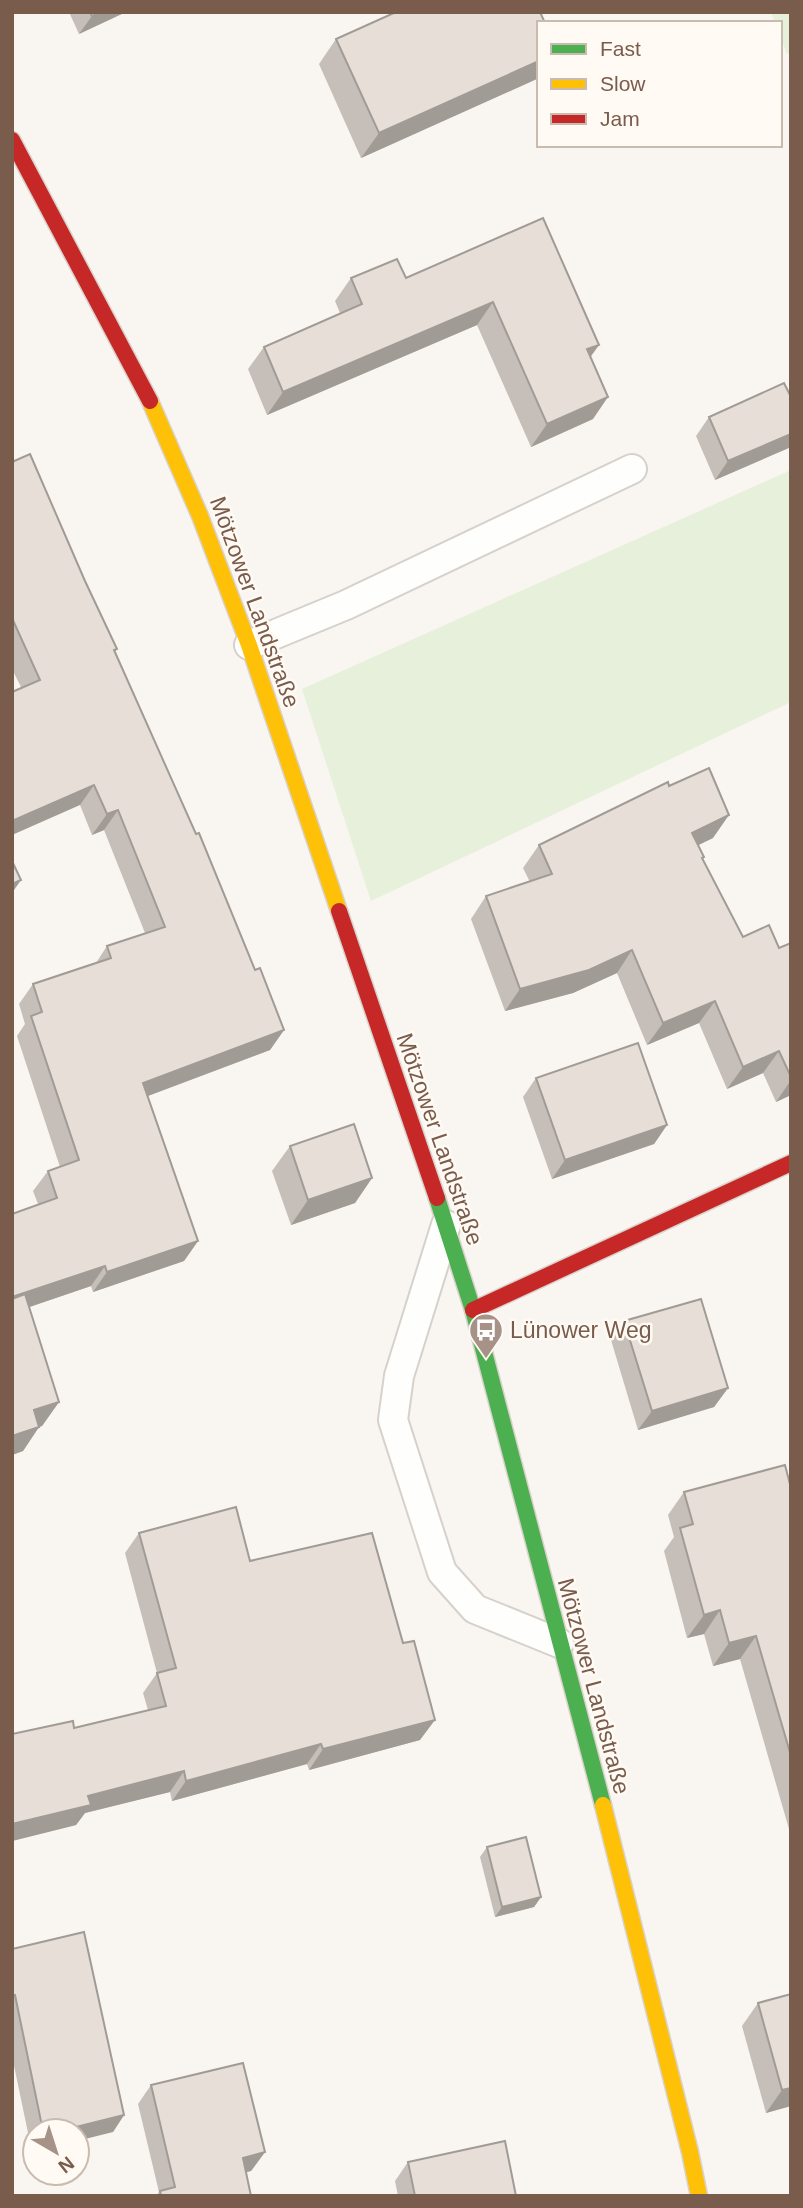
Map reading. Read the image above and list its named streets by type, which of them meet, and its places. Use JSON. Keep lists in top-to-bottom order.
{
  "streets": {
    "main road": ["Mötzower Landstraße"]
  },
  "places": {
    "bus stop": ["Lünower Weg"]
  },
  "legend": ["Fast", "Slow", "Jam"],
  "north": "bottom right"
}
